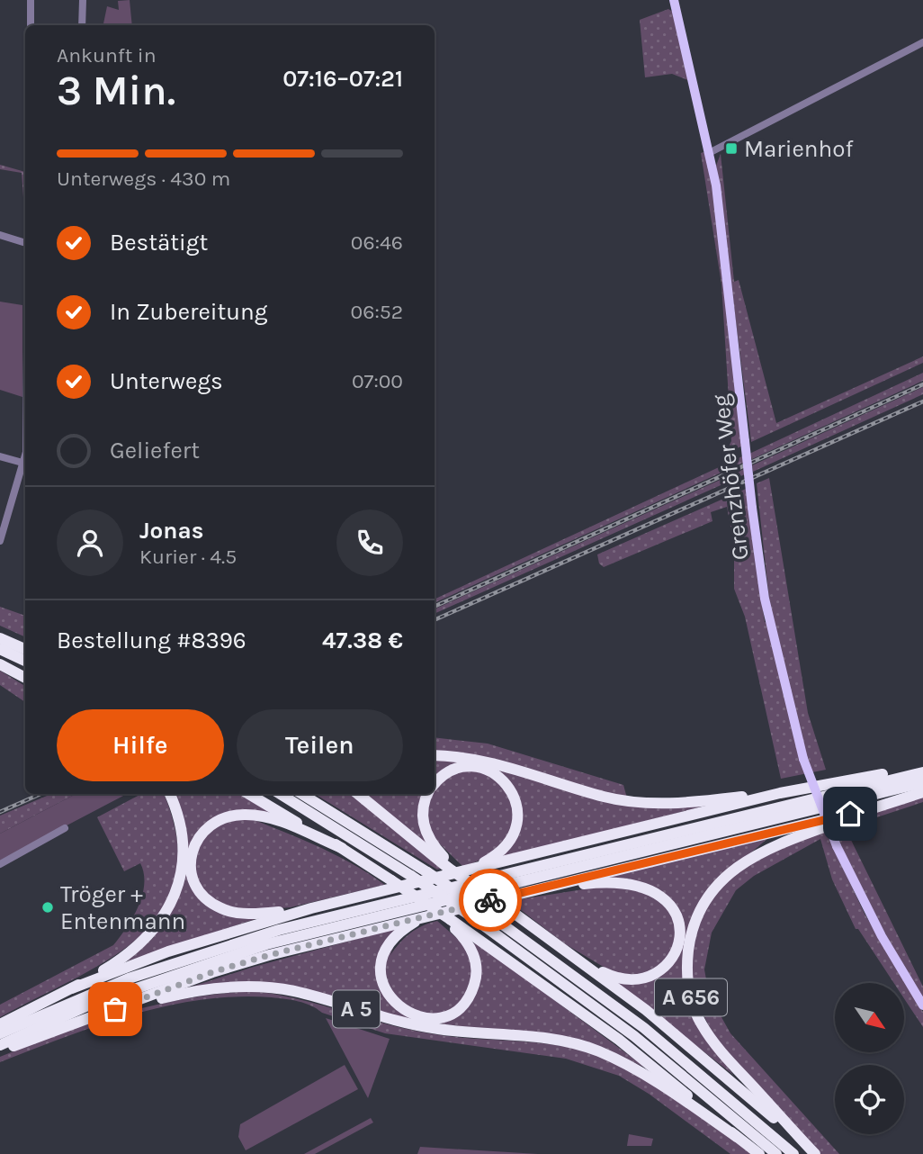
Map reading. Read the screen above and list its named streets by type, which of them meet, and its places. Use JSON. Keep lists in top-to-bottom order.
{
  "streets": {
    "highway": ["A 656", "A 5"],
    "main road": ["Grenzhöfer Weg"]
  },
  "places": {
    "transit": ["Marienhof"],
    "other": ["Tröger + Entenmann"]
  },
  "north": "bottom right",
  "page": {
    "heading": ["3 Min.", "Ankunft in", "07:16–07:21"],
    "panel": [
      "Jonas",
      "Kurier · 4.5",
      "Bestellung #8396",
      "47.38 €"
    ],
    "bar": "Unterwegs · 430 m",
    "list": [
      ["Bestätigt", "06:46"],
      ["In Zubereitung", "06:52"],
      ["Unterwegs", "07:00"],
      "Geliefert"
    ],
    "buttons": ["Hilfe", "Teilen"]
  }
}
